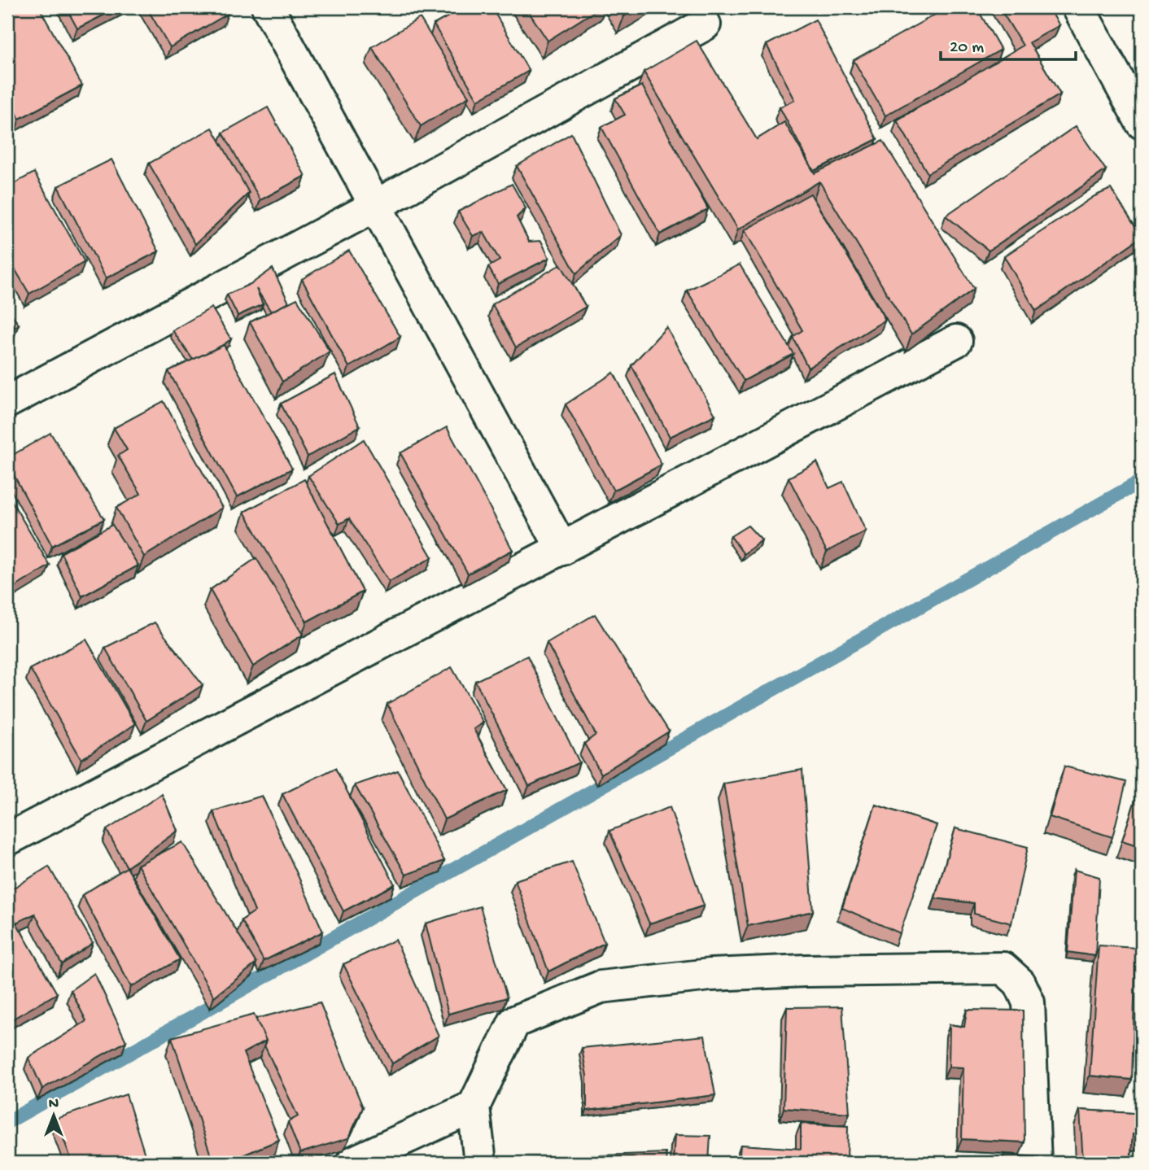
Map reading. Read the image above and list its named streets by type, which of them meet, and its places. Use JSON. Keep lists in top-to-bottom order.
{
  "scale_bar": "20 m",
  "north": "top"
}
